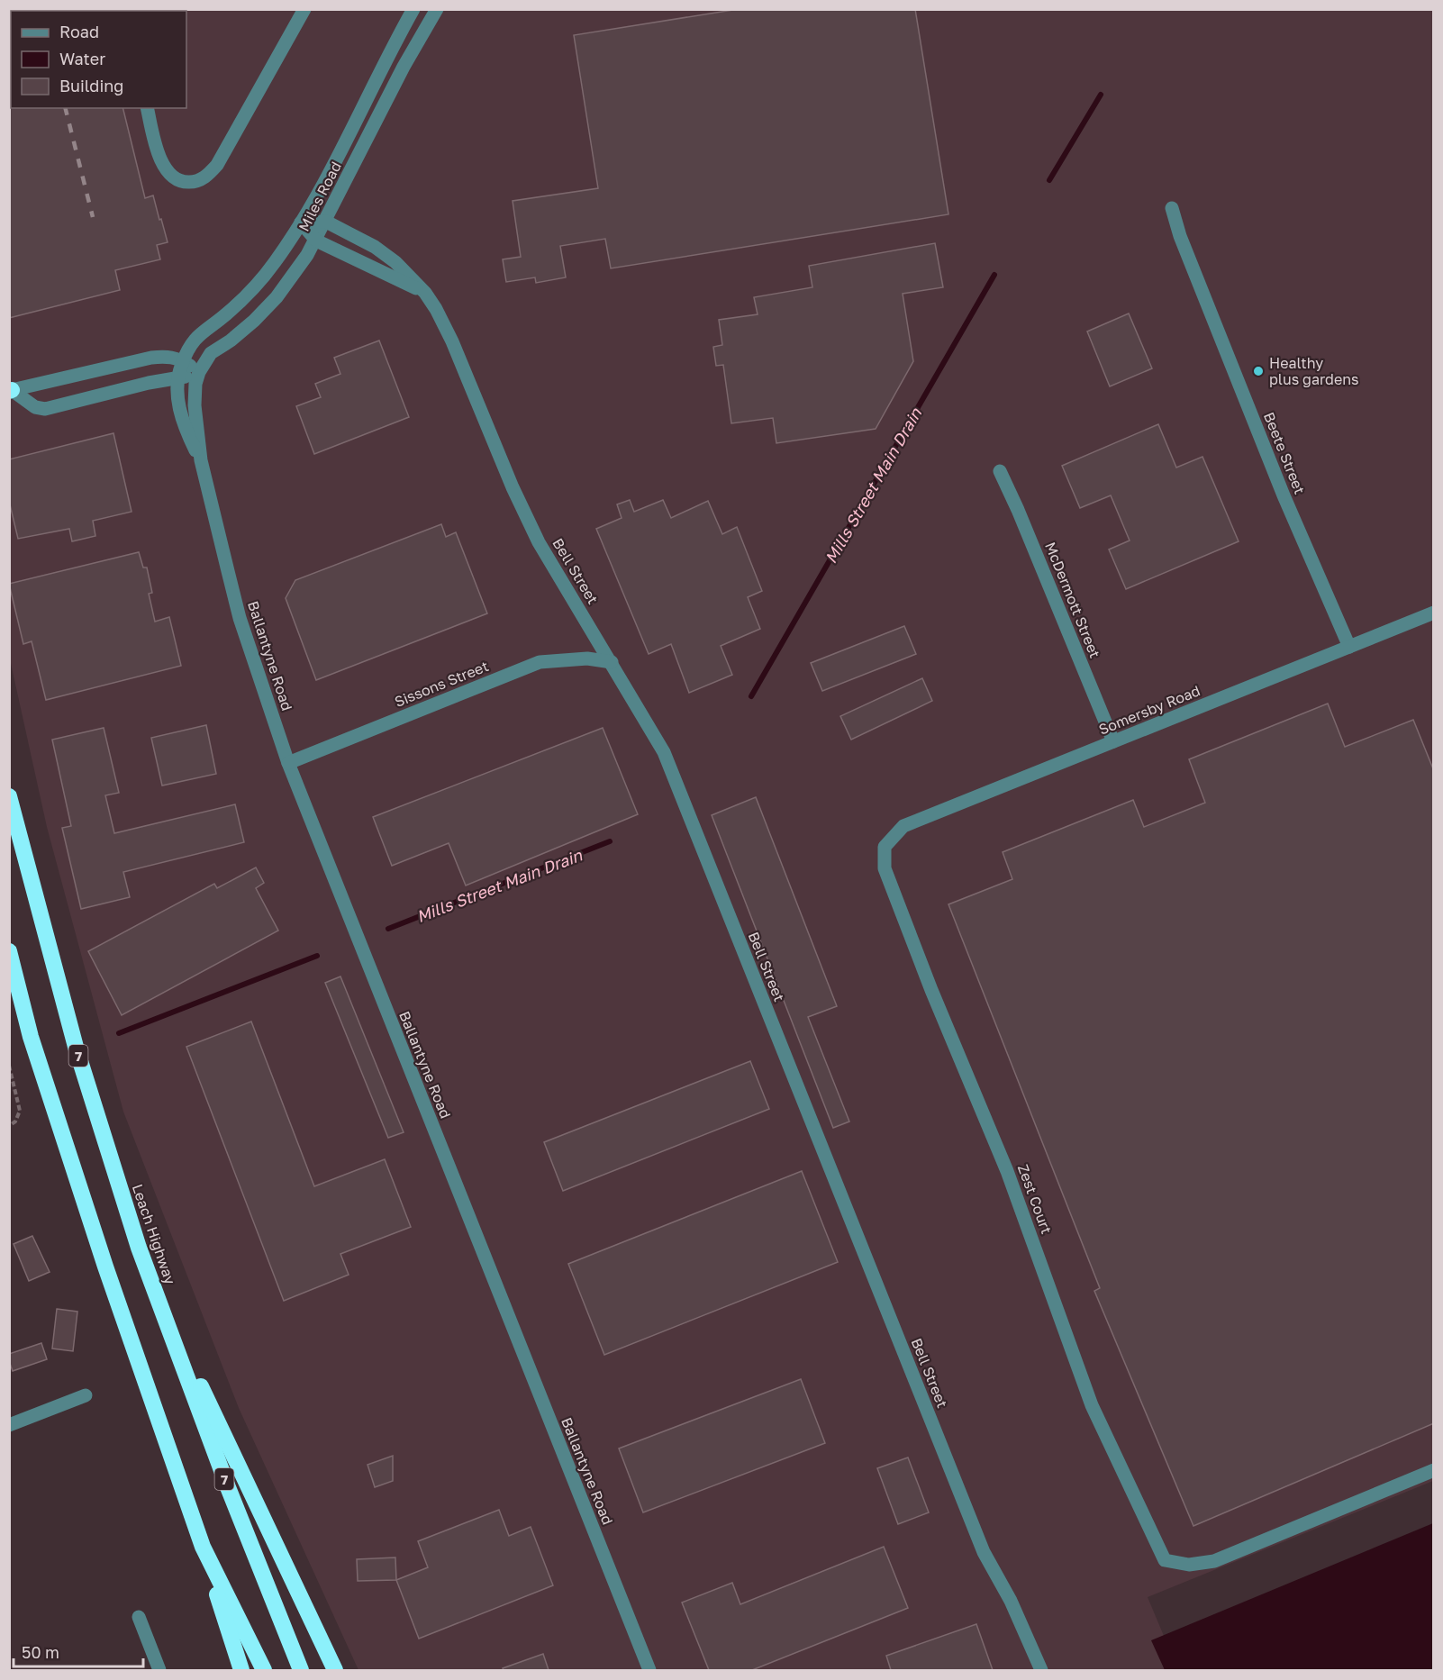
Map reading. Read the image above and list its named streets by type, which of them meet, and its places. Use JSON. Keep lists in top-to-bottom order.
{
  "streets": {
    "highway": ["7", "Leach Highway"],
    "street": [
      "Miles Road",
      "Beete Street",
      "Bell Street",
      "McDermott Street",
      "Ballantyne Road",
      "Sissons Street",
      "Somersby Road",
      "Zest Court"
    ]
  },
  "crossings": [
    ["Miles Road", "Bell Street"],
    ["Miles Road", "Ballantyne Road"],
    ["Beete Street", "Somersby Road"],
    ["Bell Street", "Sissons Street"],
    ["McDermott Street", "Somersby Road"],
    ["Ballantyne Road", "Sissons Street"],
    ["Somersby Road", "Zest Court"]
  ],
  "water": ["Mills Street Main Drain"],
  "places": ["Healthy plus gardens"],
  "legend": ["Road", "Water", "Building"],
  "scale_bar": "50 m"
}
